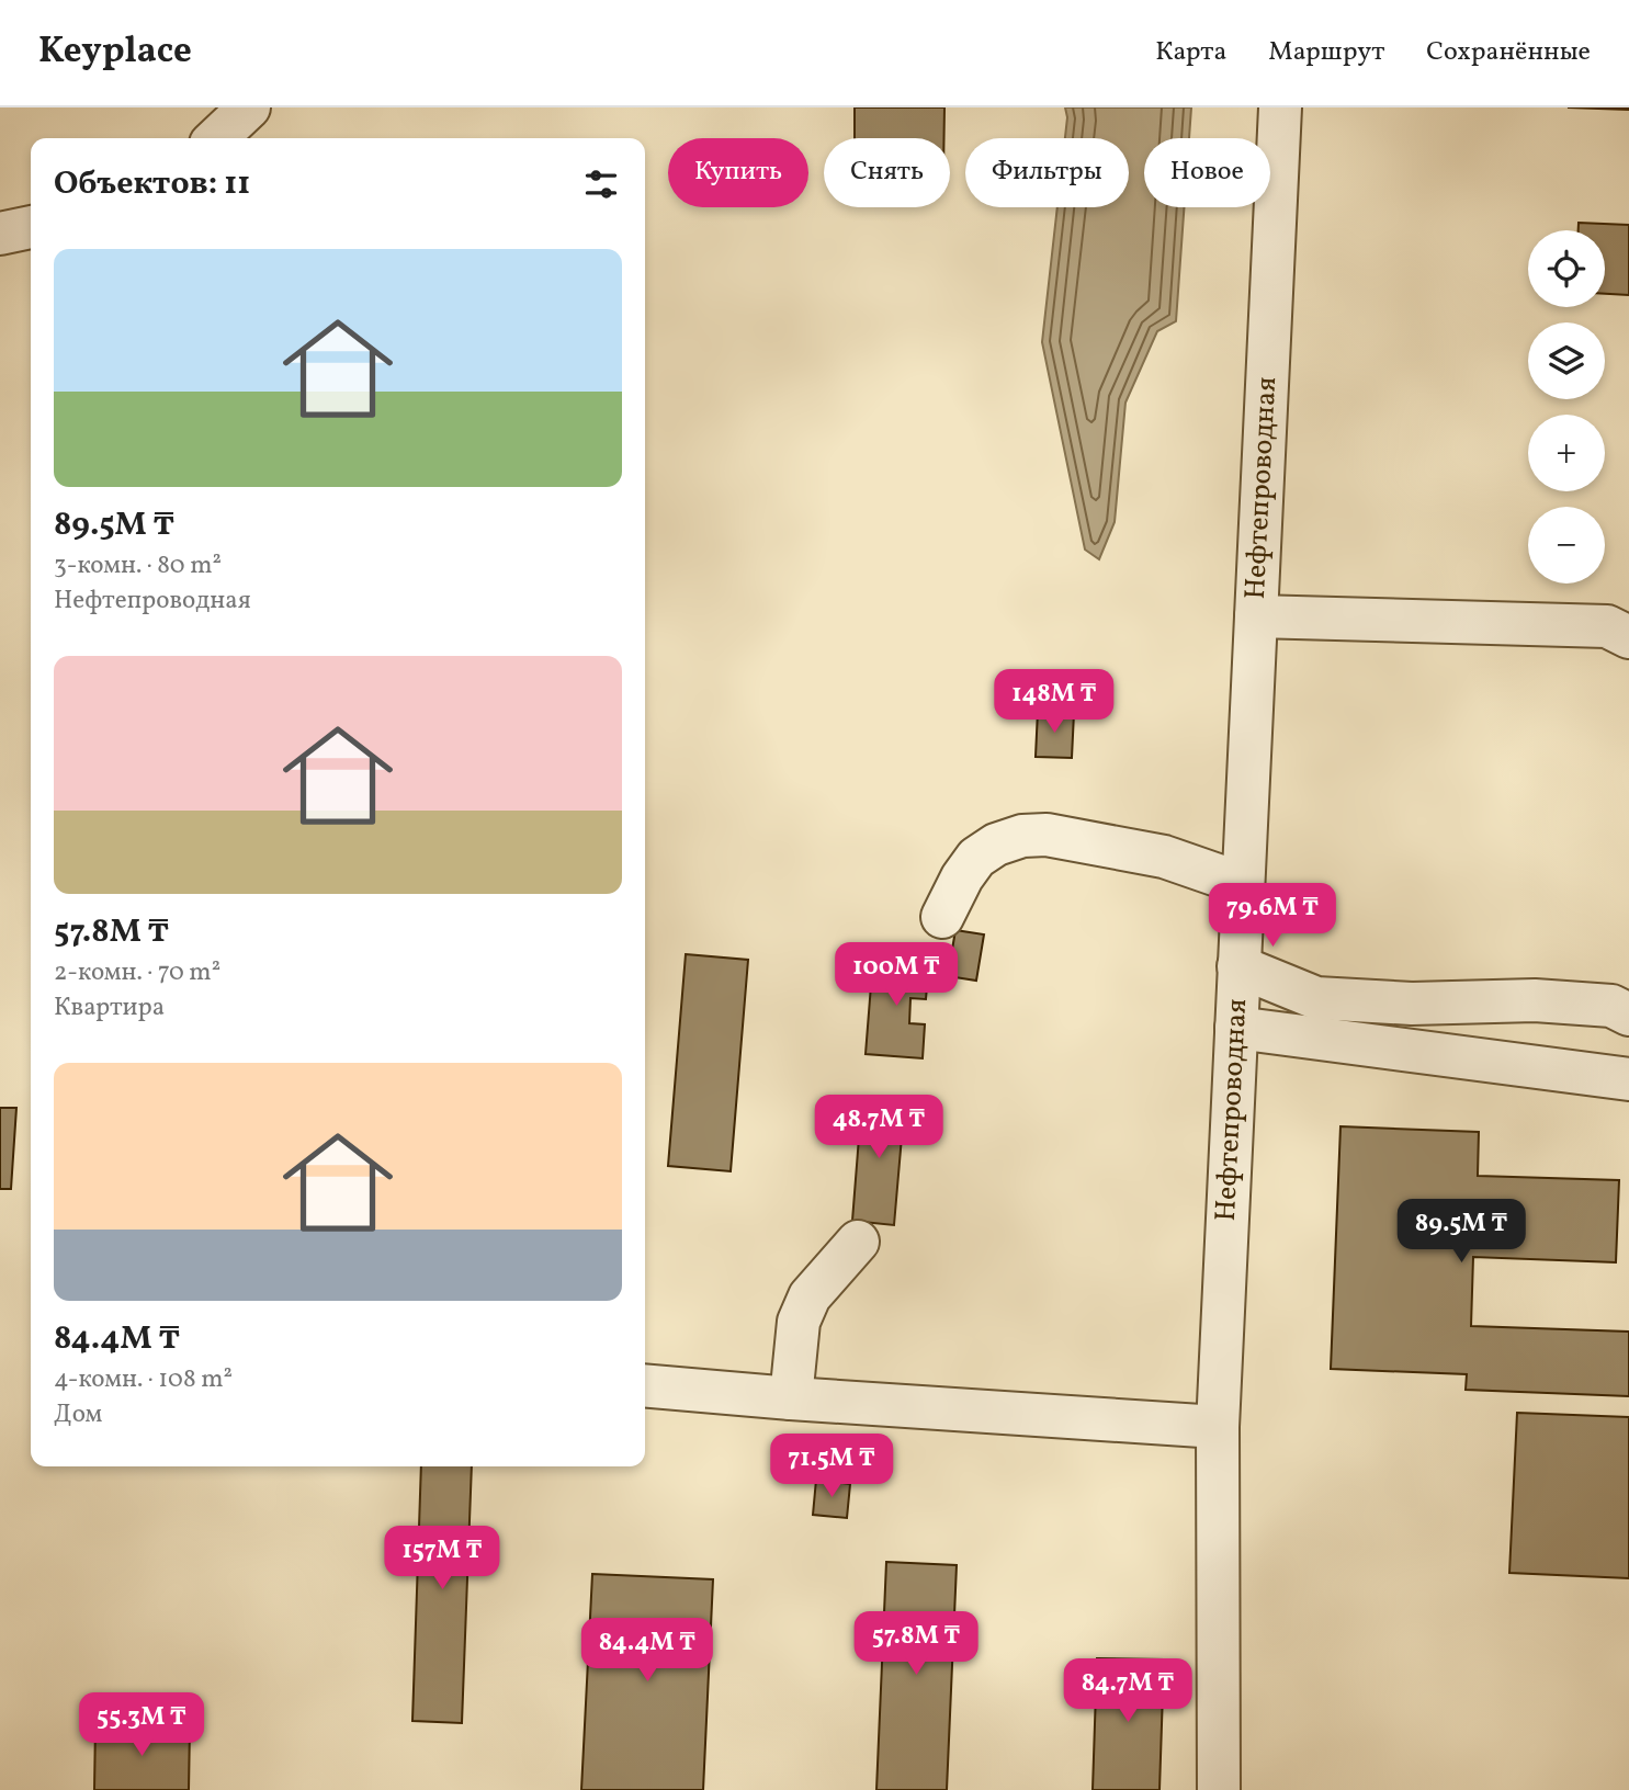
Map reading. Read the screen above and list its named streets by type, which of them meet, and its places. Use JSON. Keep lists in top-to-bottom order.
{
  "streets": {
    "street": ["Нефтепроводная"]
  },
  "page": {
    "header": "Keyplace",
    "nav": ["Карта", "Маршрут", "Сохранённые"],
    "chip": [
      "Купить",
      "Снять",
      "Фильтры",
      "Новое"
    ],
    "heading": "Объектов: 11",
    "map_buttons": ["+", "−"],
    "list": [
      {
        "name": "89.5M ₸",
        "note": "3-комн. · 80 m² · Нефтепроводная"
      },
      {
        "name": "57.8M ₸",
        "note": "2-комн. · 70 m² · Квартира"
      },
      {
        "name": "84.4M ₸",
        "note": "4-комн. · 108 m² · Дом"
      }
    ],
    "price": [
      "148M ₸",
      "79.6M ₸",
      "100M ₸",
      "48.7M ₸",
      "89.5M ₸",
      "71.5M ₸",
      "157M ₸",
      "57.8M ₸",
      "84.4M ₸",
      "84.7M ₸",
      "55.3M ₸"
    ]
  }
}
